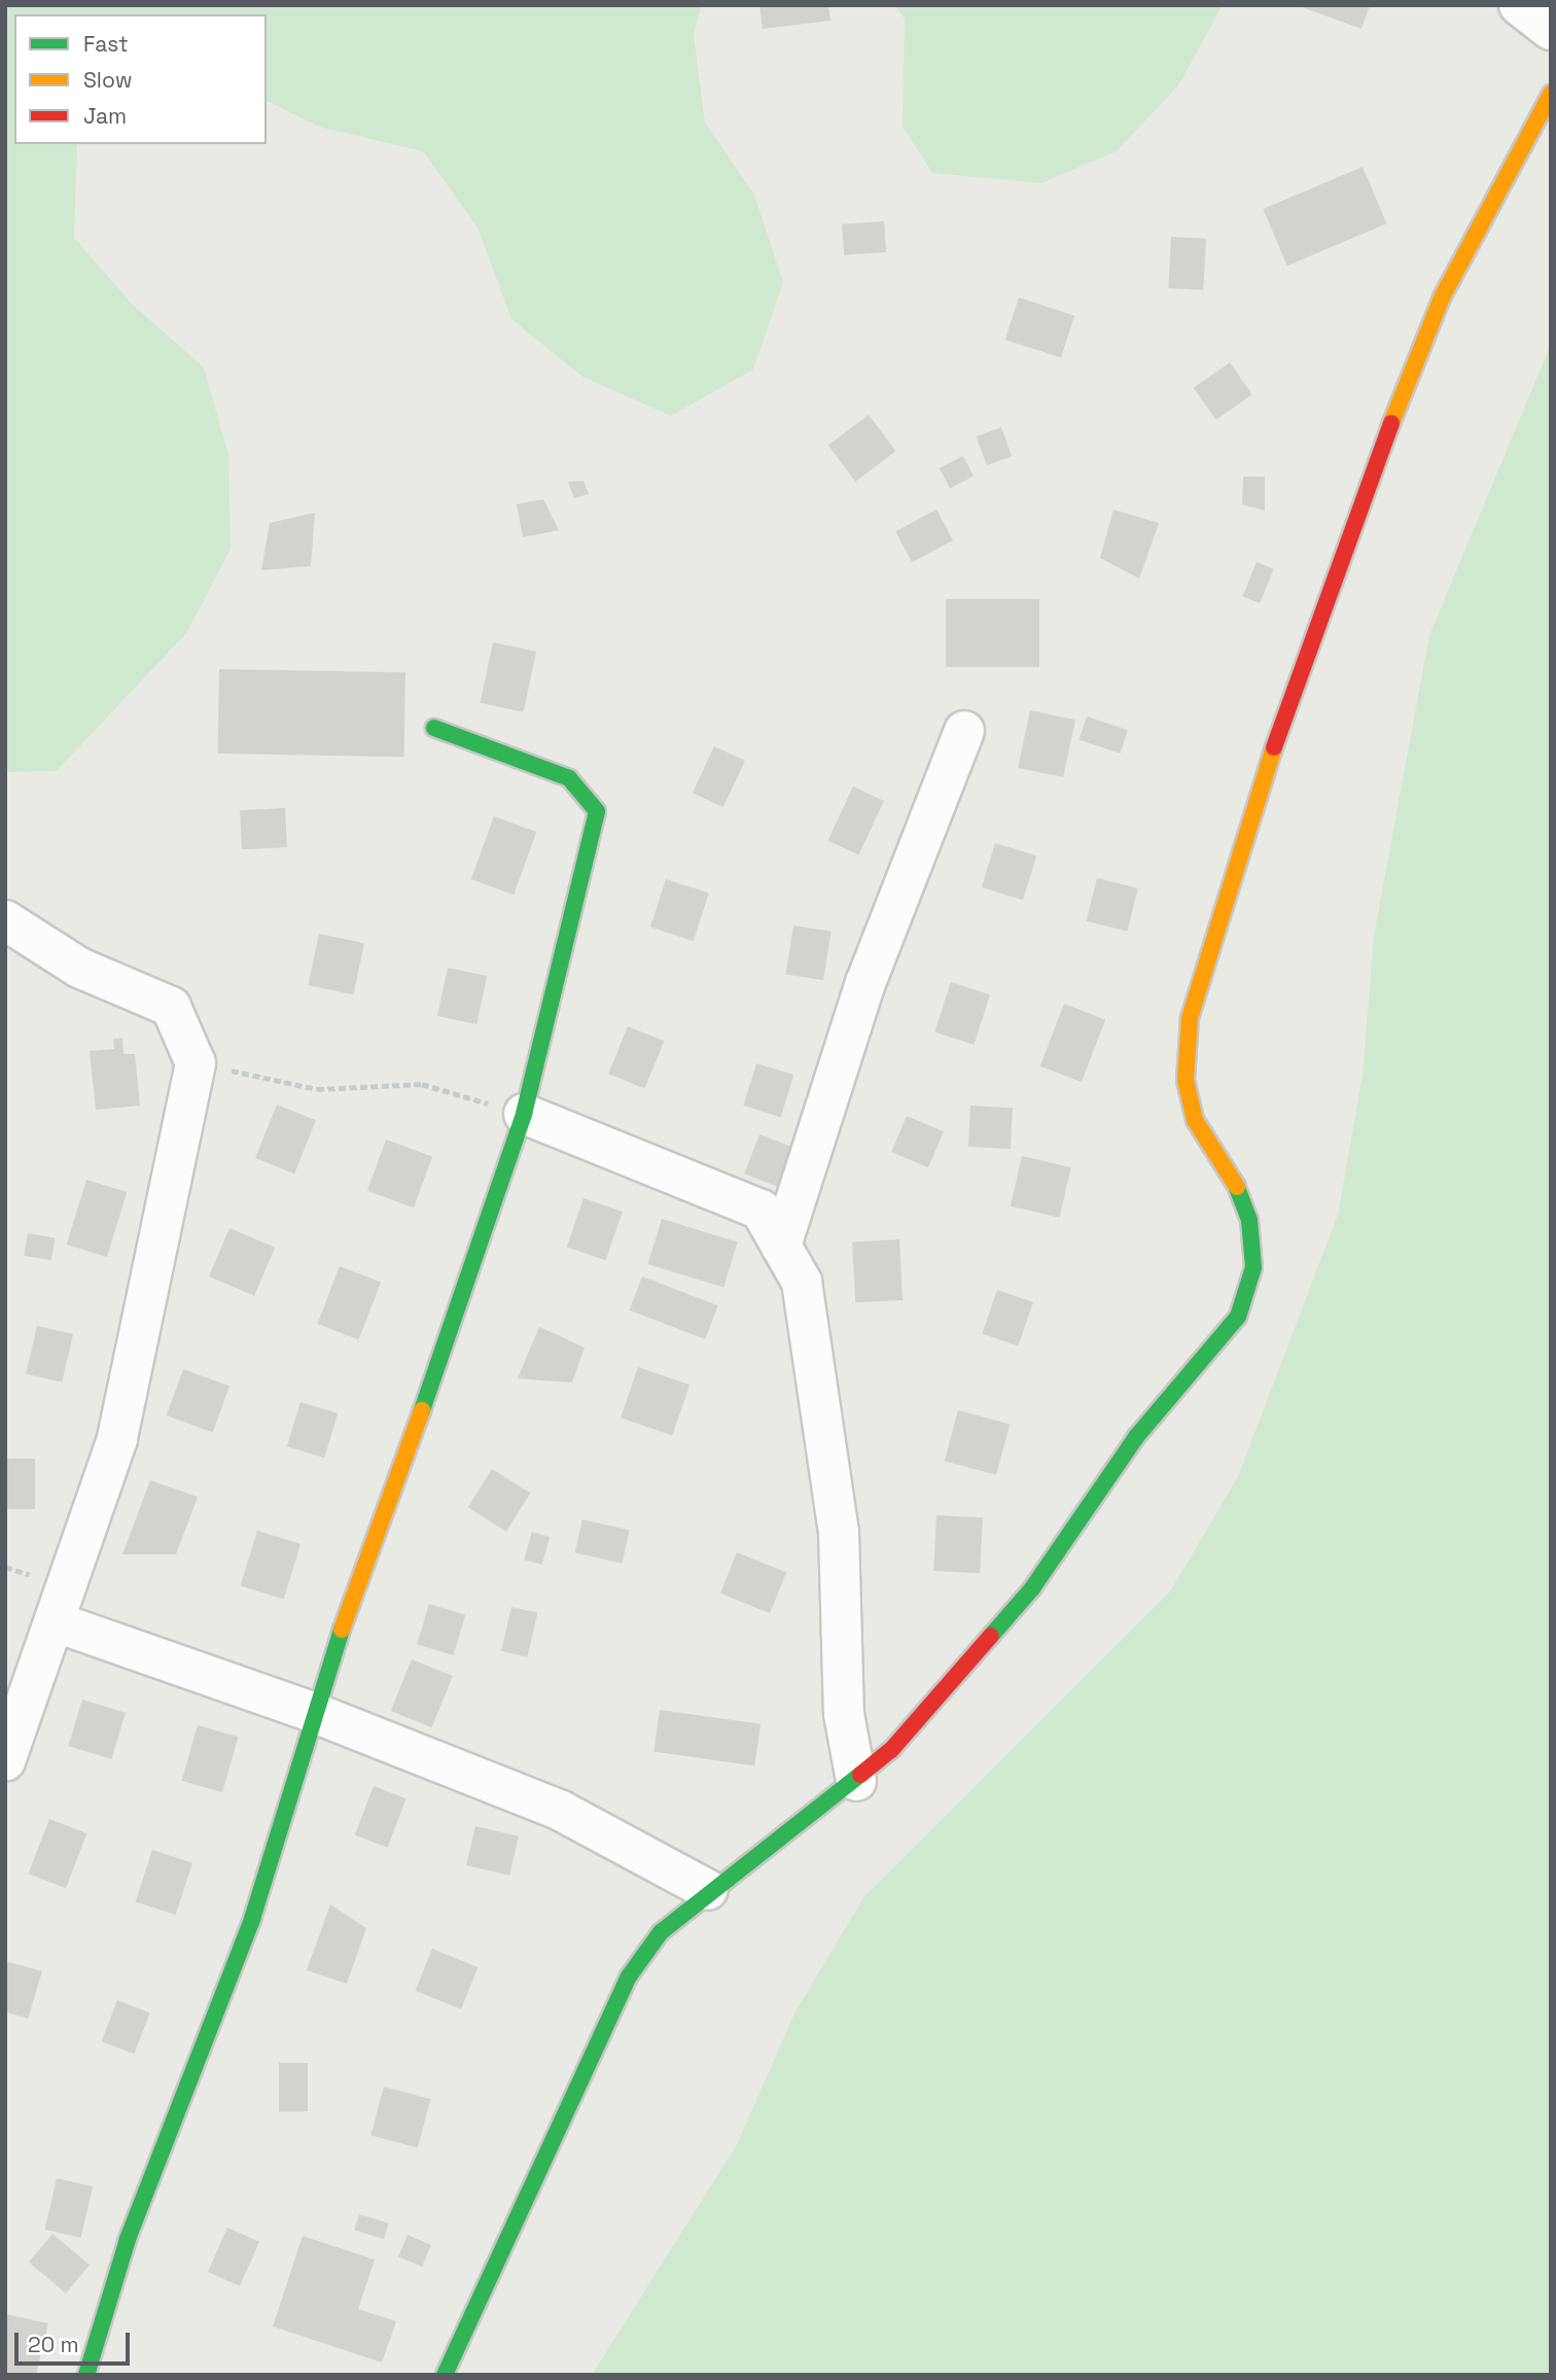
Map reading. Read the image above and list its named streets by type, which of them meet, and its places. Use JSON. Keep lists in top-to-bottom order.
{
  "legend": ["Fast", "Slow", "Jam"],
  "scale_bar": "20 m"
}
